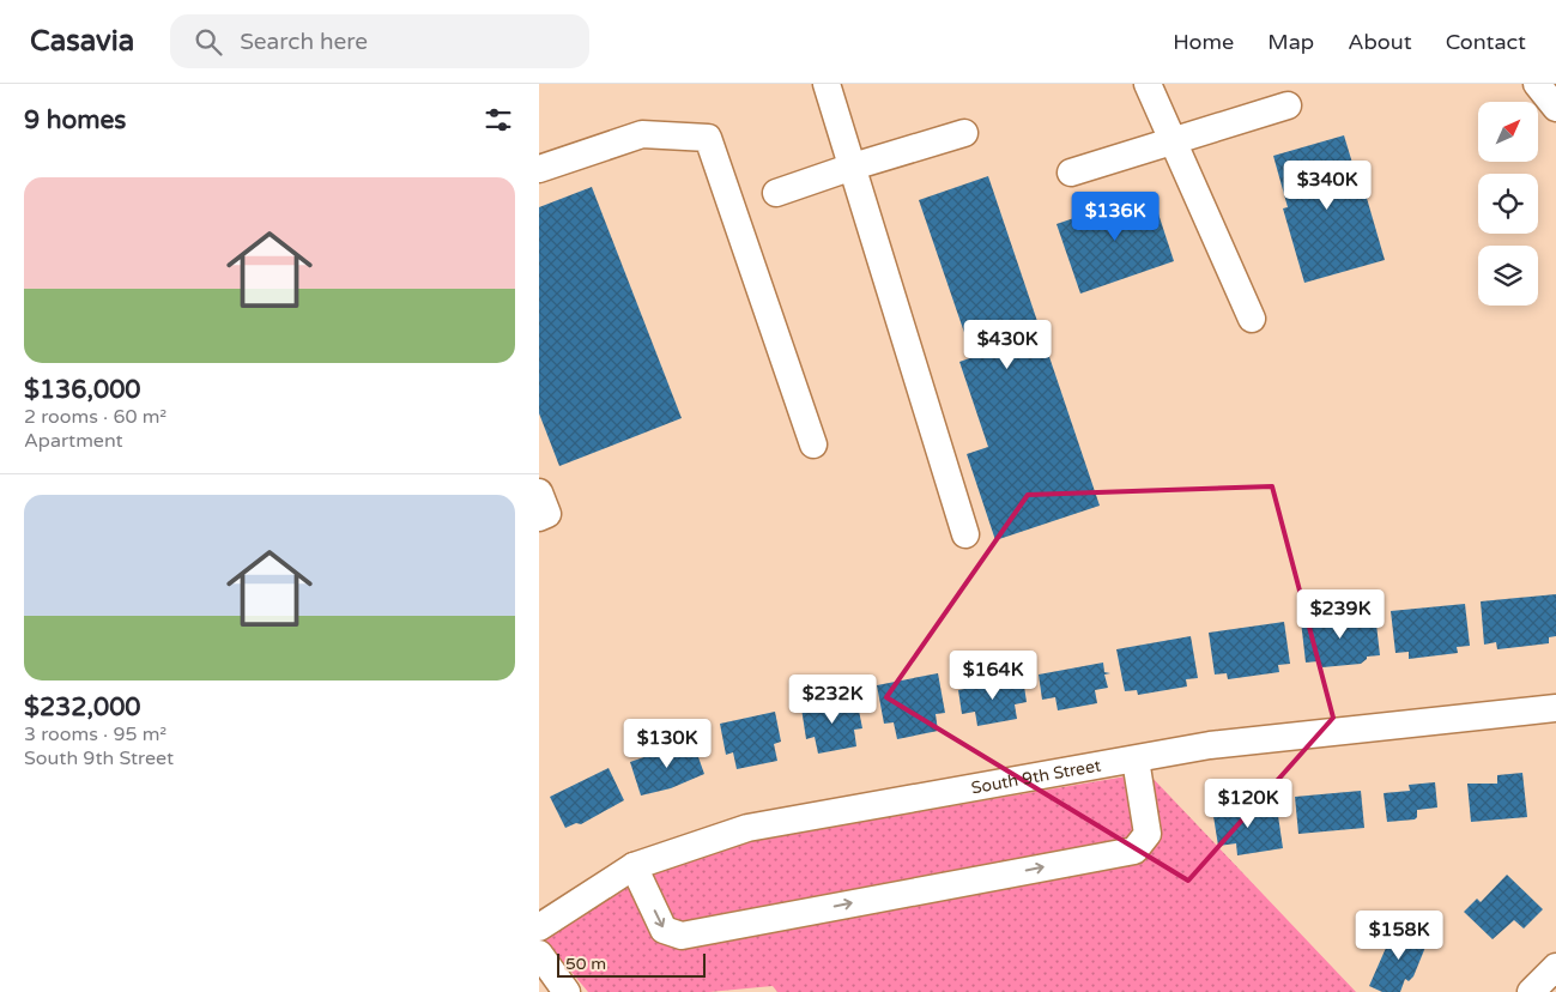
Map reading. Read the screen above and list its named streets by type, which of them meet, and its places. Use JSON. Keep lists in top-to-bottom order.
{
  "streets": {
    "street": ["South 9th Street"]
  },
  "scale_bar": "50 m",
  "north": "top right",
  "page": {
    "header": "Casavia",
    "search": "Search here",
    "nav": [
      "Home",
      "Map",
      "About",
      "Contact"
    ],
    "heading": "9 homes",
    "list": [
      {
        "name": "$136,000",
        "note": "2 rooms · 60 m² · Apartment"
      },
      {
        "name": "$232,000",
        "note": "3 rooms · 95 m² · South 9th Street"
      }
    ],
    "price": [
      "$340K",
      "$136K",
      "$430K",
      "$239K",
      "$164K",
      "$232K",
      "$130K",
      "$120K",
      "$158K"
    ],
    "scale": "50 m"
  }
}
